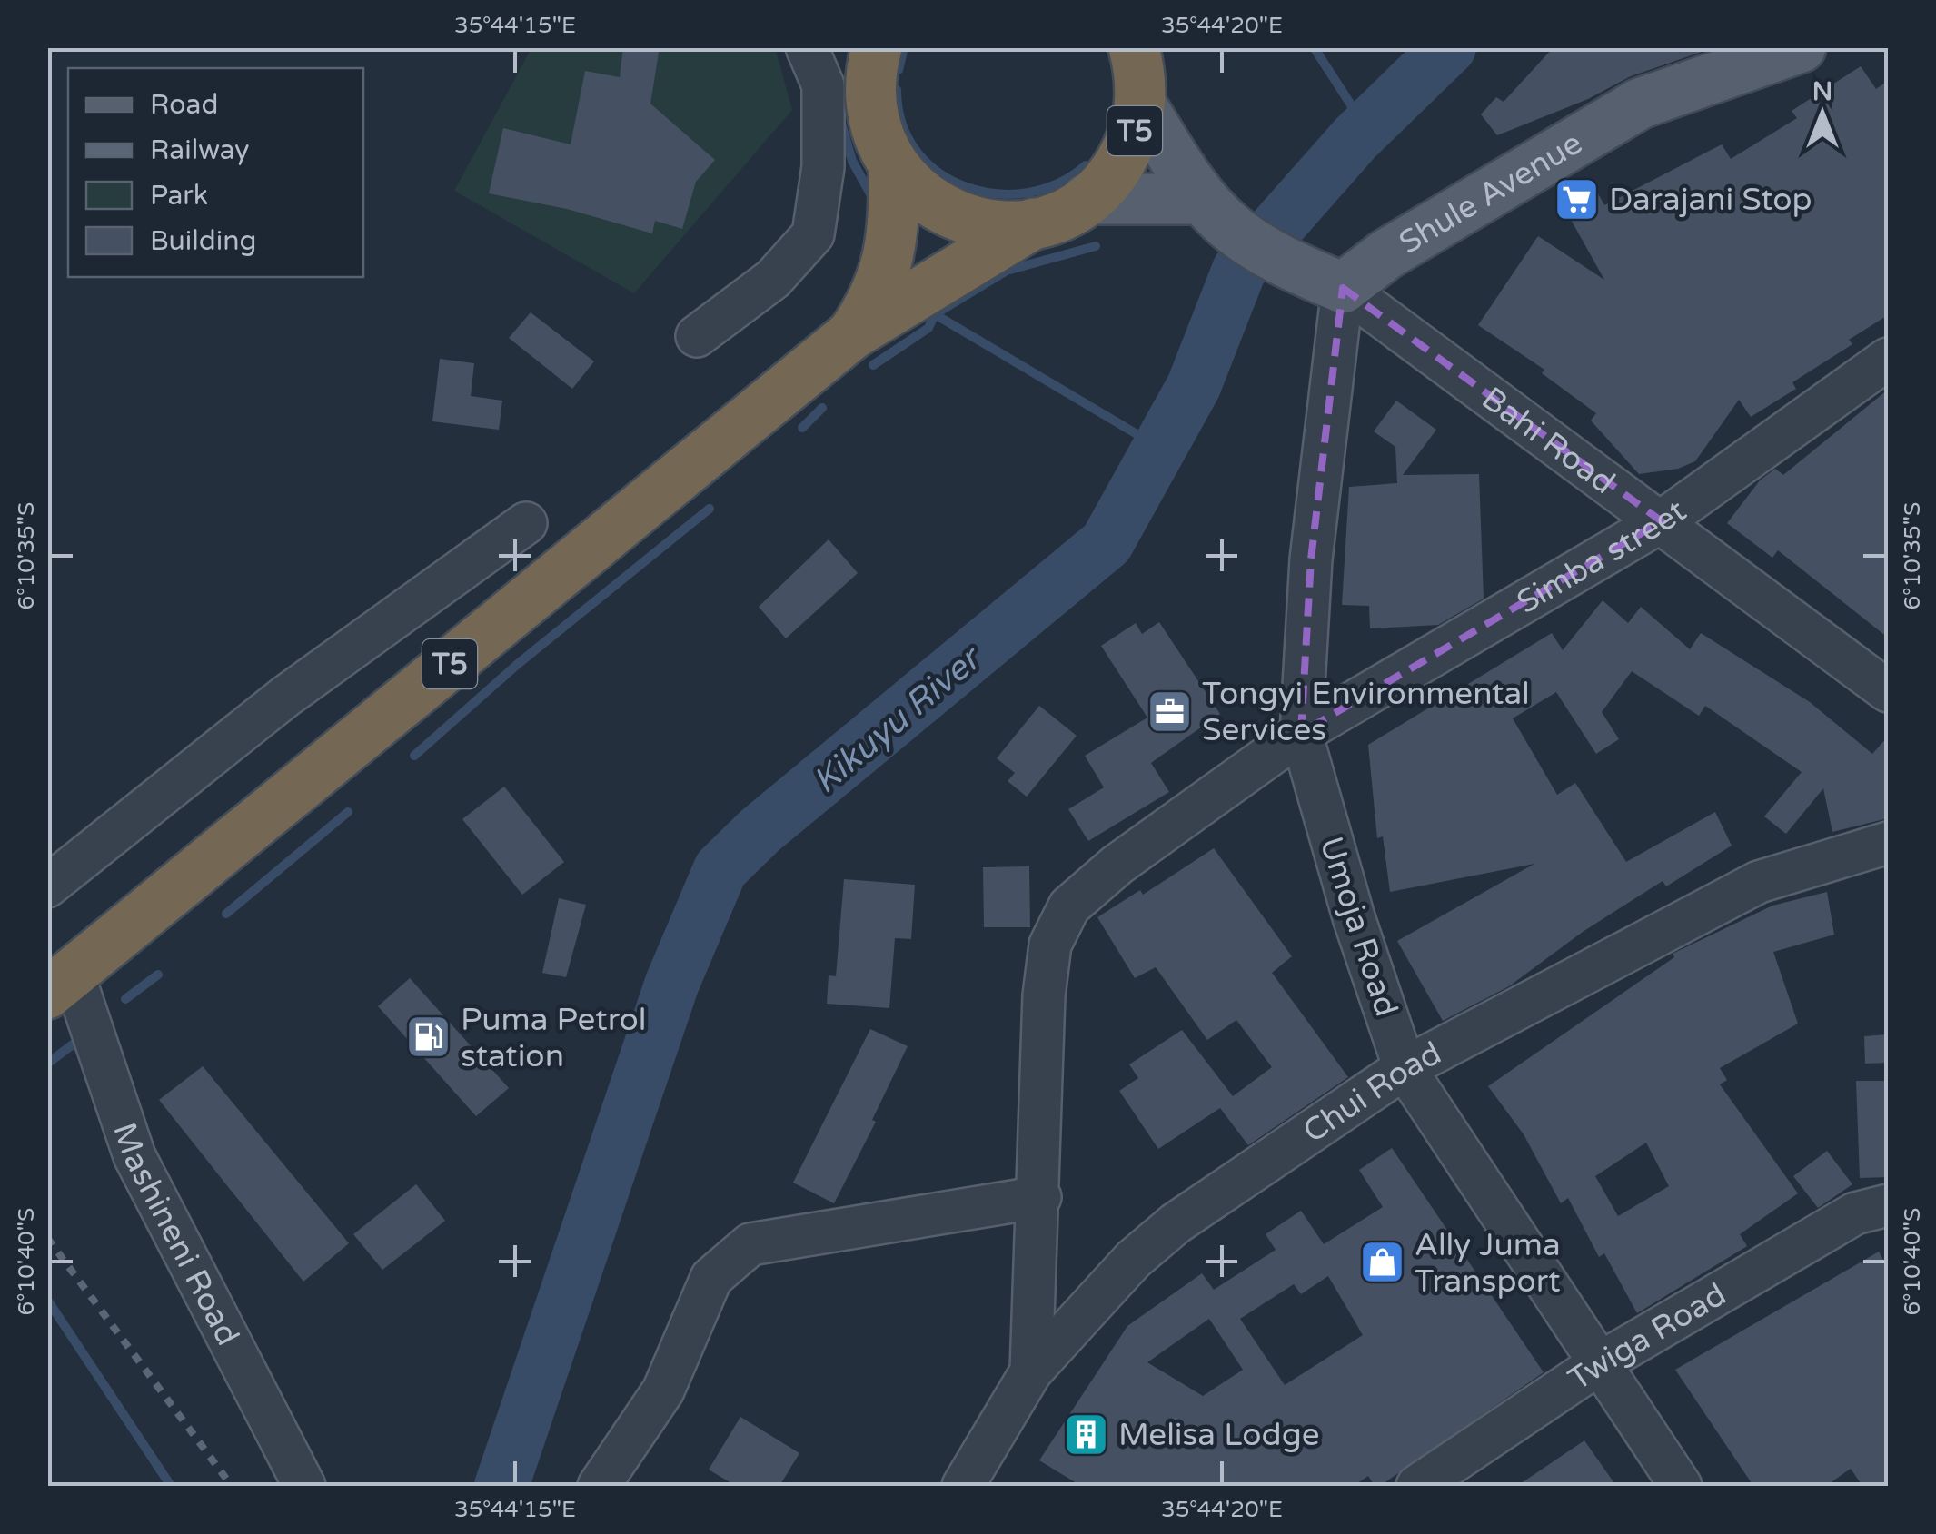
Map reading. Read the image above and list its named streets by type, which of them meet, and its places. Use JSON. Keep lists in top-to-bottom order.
{
  "streets": {
    "highway": ["T5"],
    "main road": ["Shule Avenue"],
    "street": [
      "Bahi Road",
      "Simba street",
      "Umoja Road",
      "Chui Road",
      "Mashineni Road",
      "Twiga Road"
    ]
  },
  "crossings": [
    ["T5", "Mashineni Road"],
    ["Shule Avenue", "Bahi Road"],
    ["Shule Avenue", "Umoja Road"],
    ["Bahi Road", "Simba street"],
    ["Bahi Road", "Umoja Road"],
    ["Simba street", "Umoja Road"],
    ["Simba street", "Chui Road"],
    ["Umoja Road", "Chui Road"],
    ["Umoja Road", "Twiga Road"]
  ],
  "water": ["Kikuyu River"],
  "places": {
    "supermarket": ["Darajani Stop"],
    "office": ["Tongyi Environmental Services"],
    "fuel station": ["Puma Petrol station"],
    "shop": ["Ally Juma Transport"],
    "building": ["Melisa Lodge"]
  },
  "legend": [
    "Road",
    "Railway",
    "Park",
    "Building"
  ],
  "north": "top",
  "coordinates": [
    "35°44'15\"E",
    "35°44'20\"E",
    "6°10'35\"S",
    "6°10'40\"S"
  ]
}
